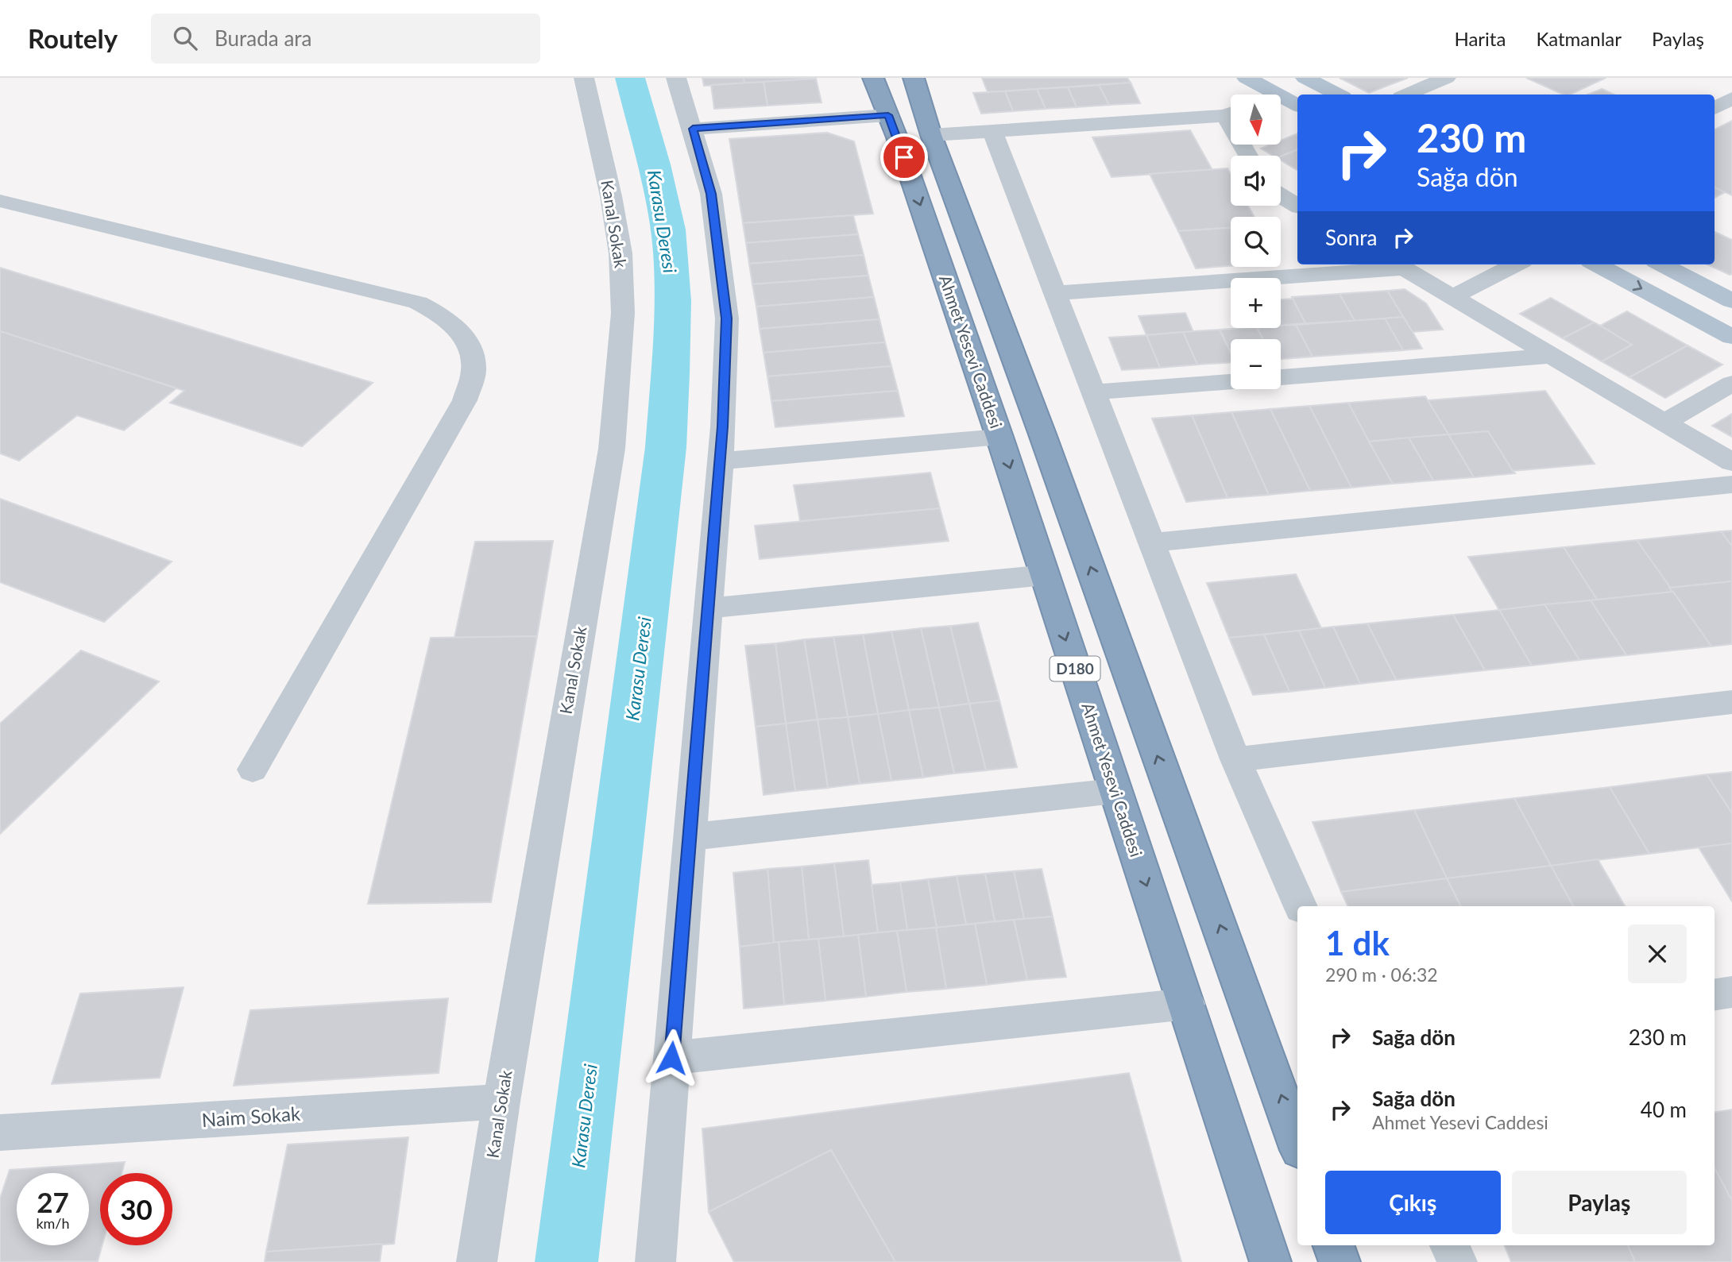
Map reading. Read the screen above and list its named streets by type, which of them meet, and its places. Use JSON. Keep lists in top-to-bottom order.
{
  "streets": {
    "highway": ["Ahmet Yesevi Caddesi", "D180"],
    "street": ["Kanal Sokak", "Naim Sokak"]
  },
  "crossings": [
    ["Kanal Sokak", "Naim Sokak"]
  ],
  "water": ["Karasu Deresi"],
  "north": "bottom",
  "page": {
    "header": "Routely",
    "search": "Burada ara",
    "nav": ["Harita", "Katmanlar", "Paylaş"],
    "map_buttons": ["+", "−"],
    "turn": ["230 m", "Sağa dön"],
    "then": "Sonra",
    "heading": ["1 dk", "290 m · 06:32"],
    "list": [
      {
        "name": "Sağa dön",
        "value": "230 m"
      },
      {
        "name": "Sağa dön",
        "note": "Ahmet Yesevi Caddesi",
        "value": "40 m"
      }
    ],
    "buttons": ["Çıkış", "Paylaş"],
    "speed": "27 km/h",
    "limit": "30"
  }
}
